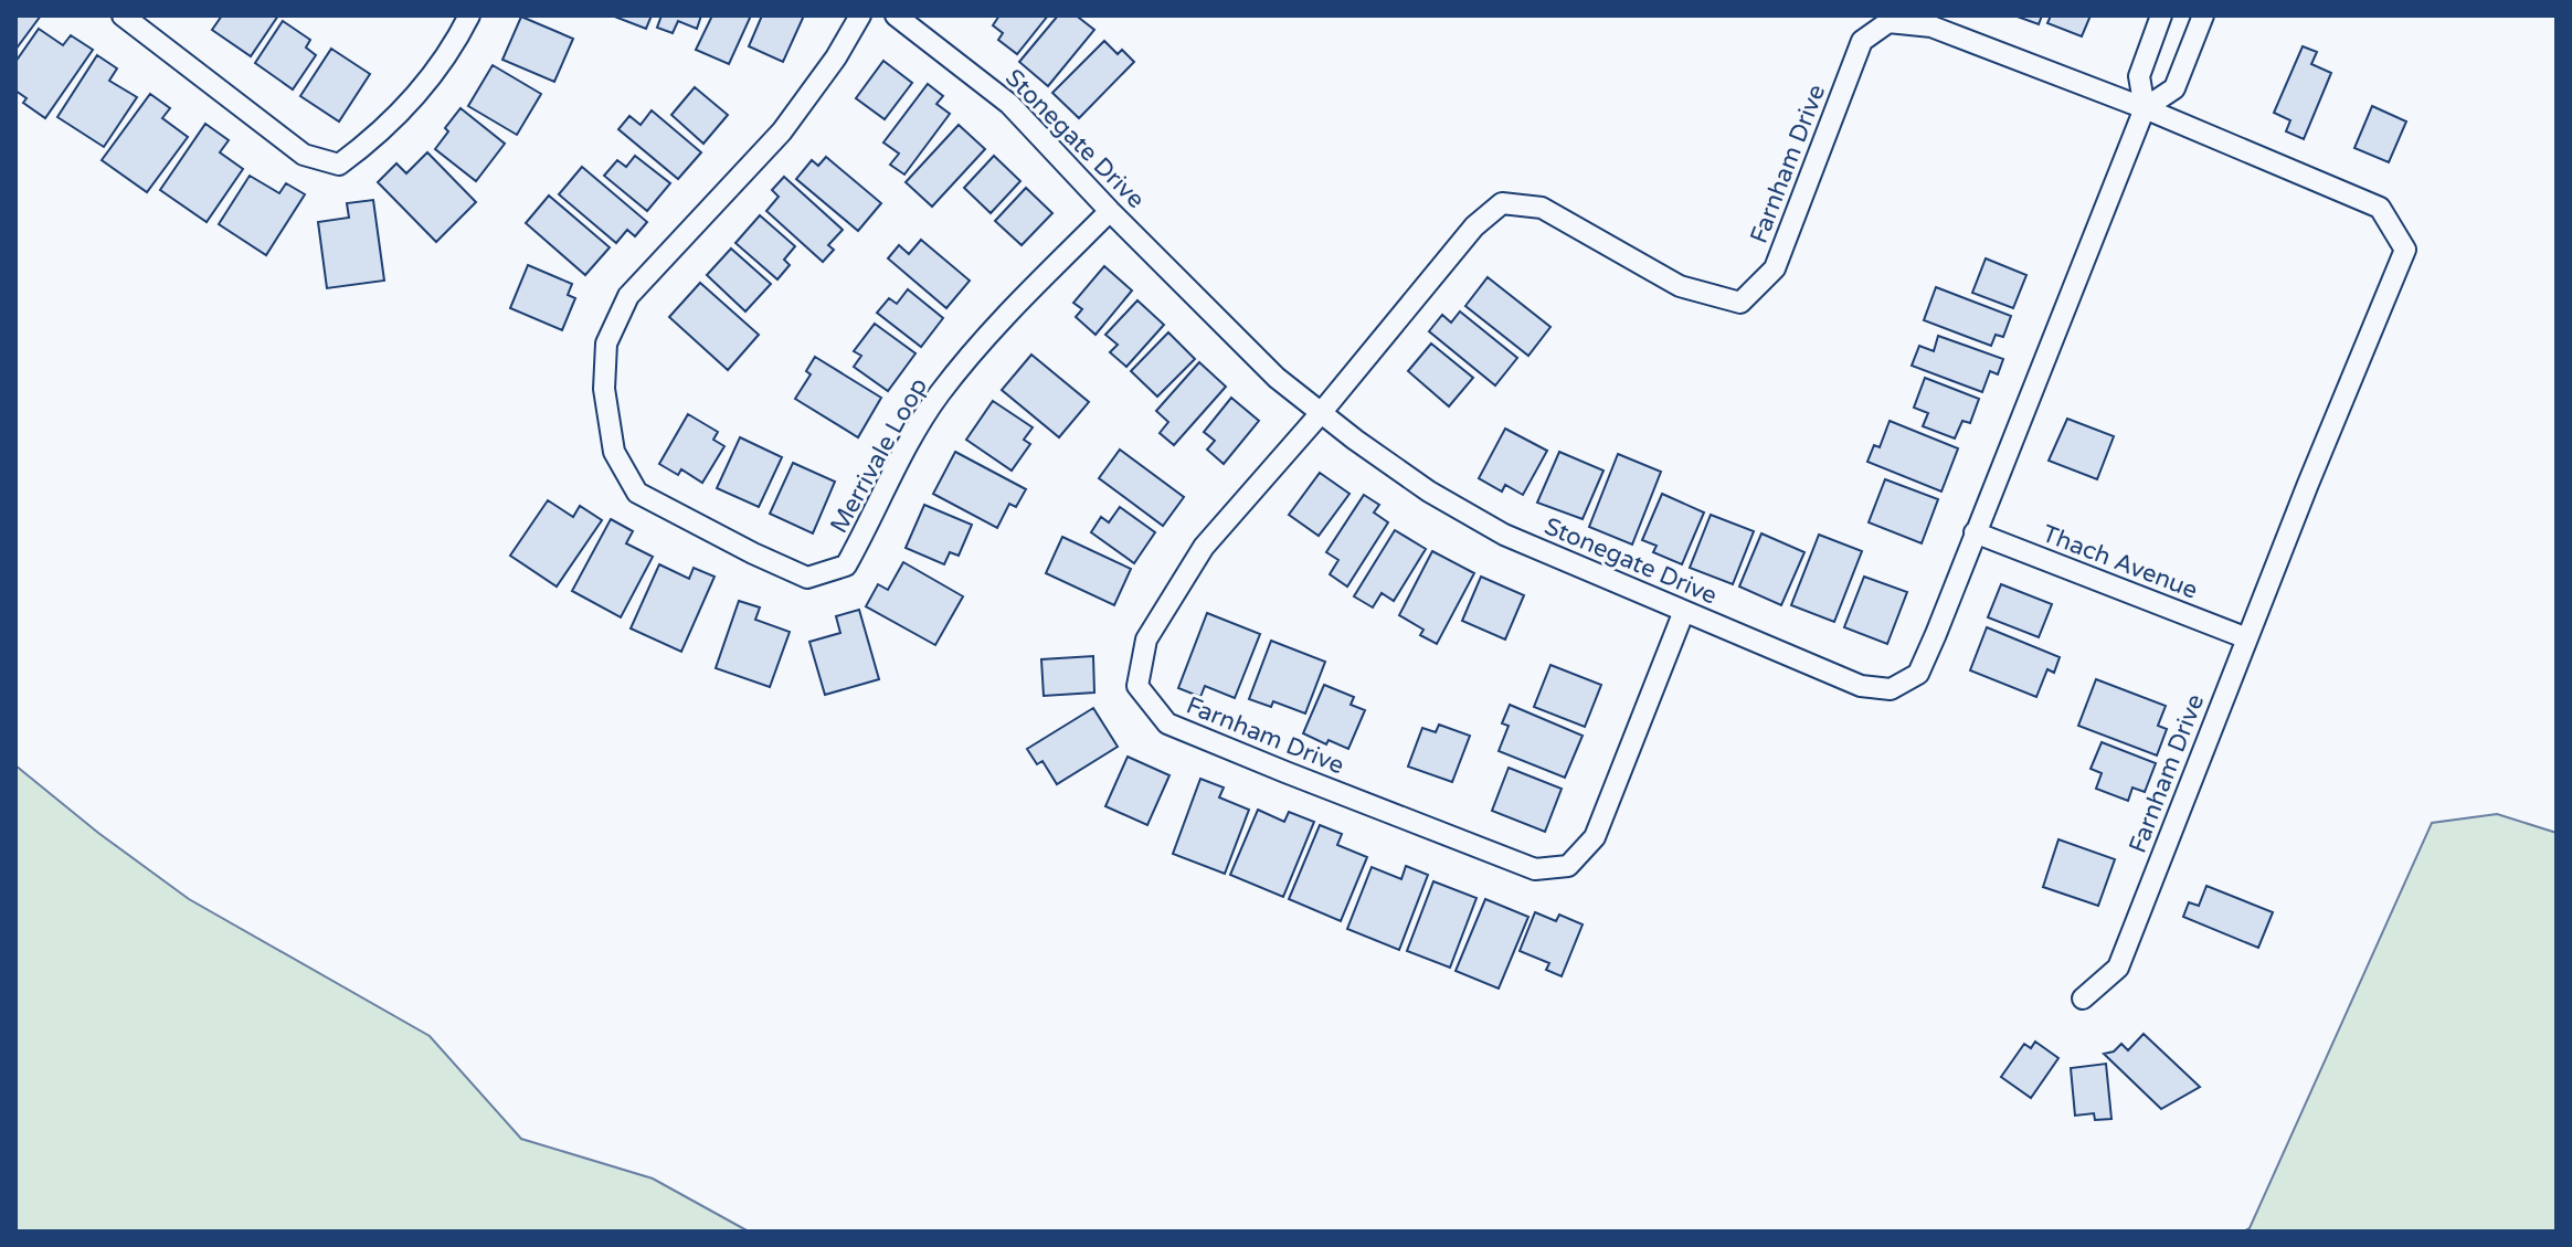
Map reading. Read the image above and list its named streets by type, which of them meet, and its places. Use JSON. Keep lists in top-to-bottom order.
{
  "streets": {
    "street": [
      "Stonegate Drive",
      "Farnham Drive",
      "Merrivale Loop",
      "Thach Avenue"
    ]
  },
  "crossings": [
    ["Stonegate Drive", "Farnham Drive"],
    ["Stonegate Drive", "Merrivale Loop"],
    ["Stonegate Drive", "Thach Avenue"],
    ["Farnham Drive", "Thach Avenue"]
  ]
}
